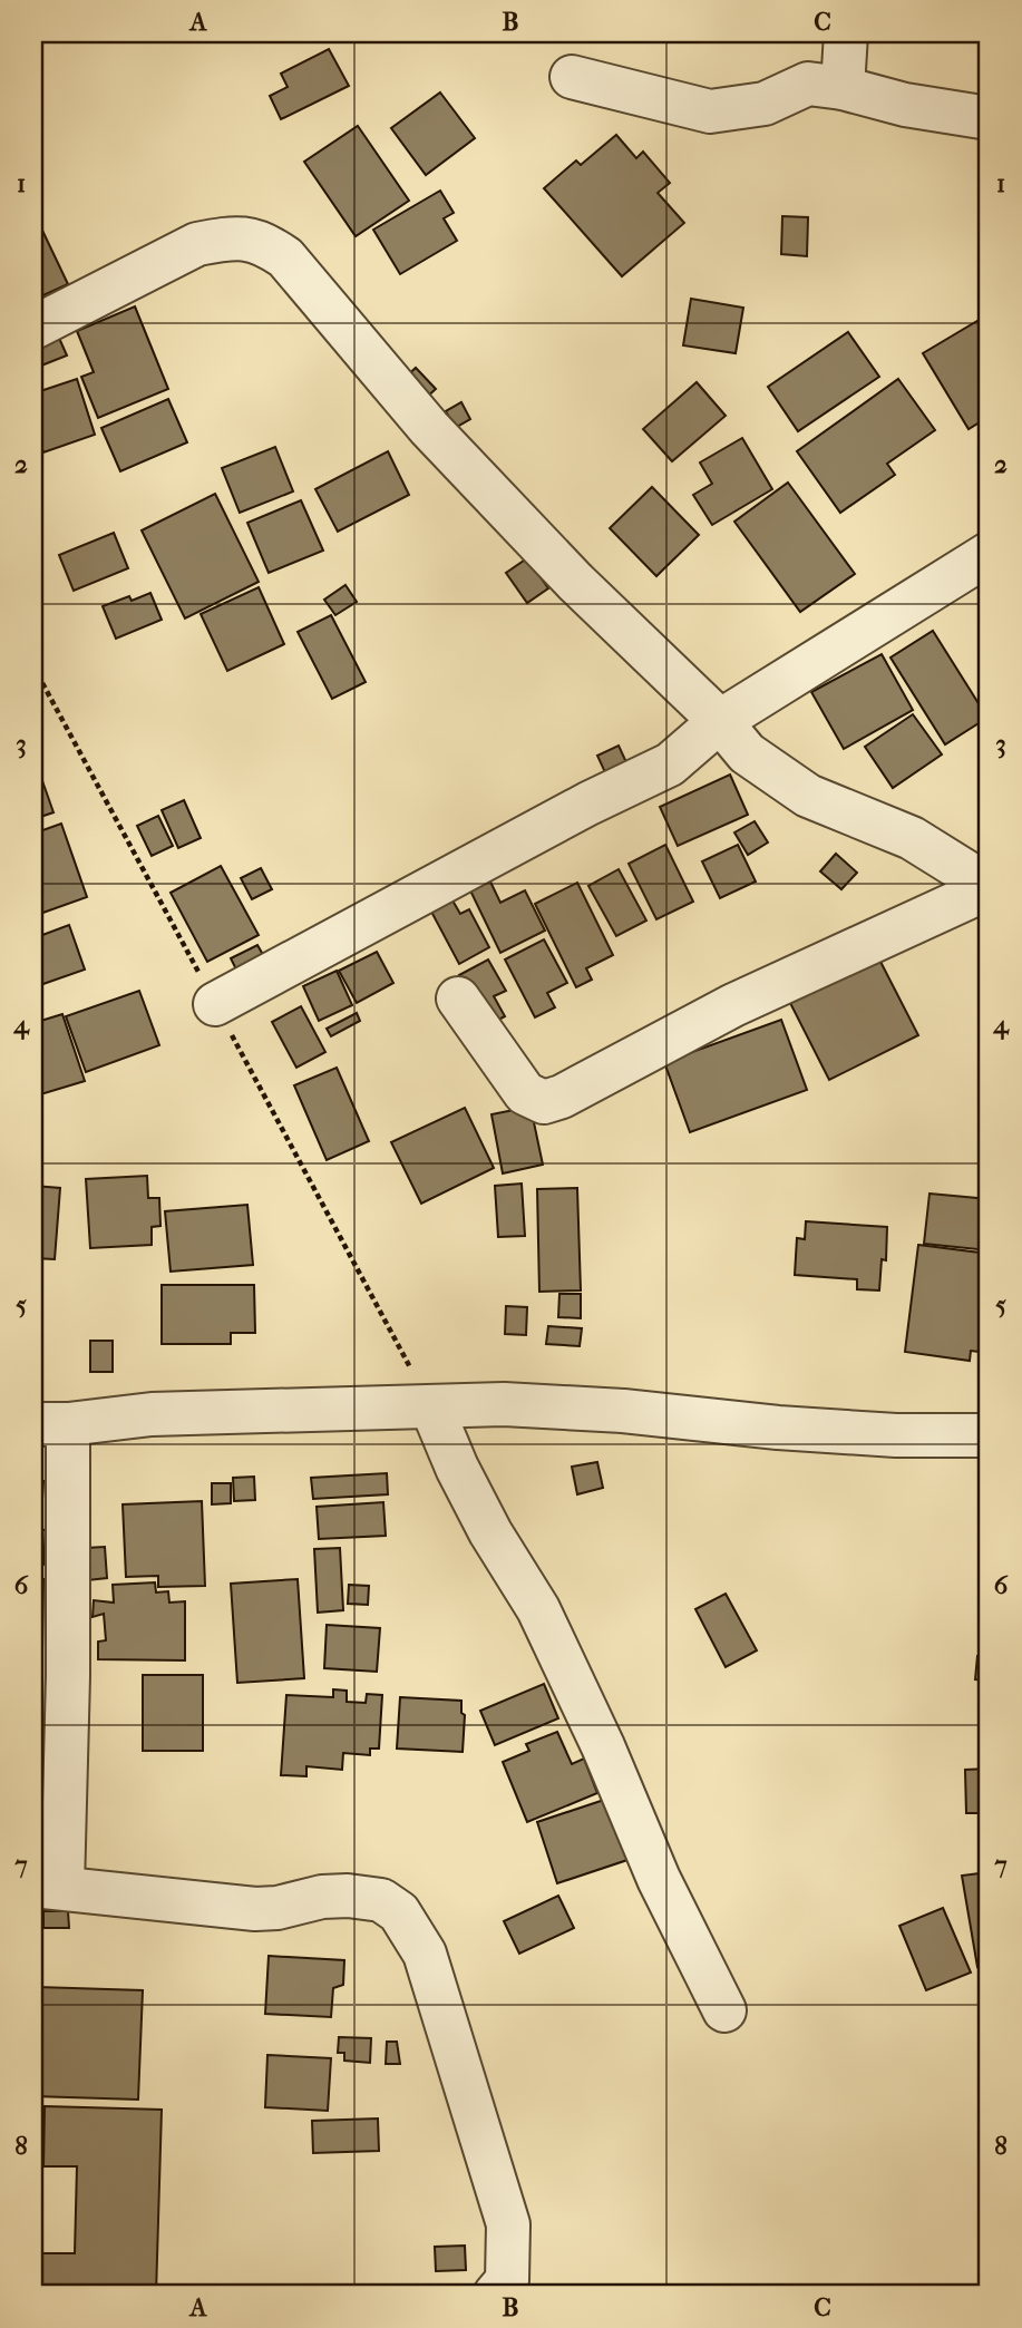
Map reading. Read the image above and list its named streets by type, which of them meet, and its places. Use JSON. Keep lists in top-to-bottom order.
{
  "grid": {
    "columns": ["A", "B", "C"],
    "rows": [
      "1",
      "2",
      "3",
      "4",
      "5",
      "6",
      "7",
      "8"
    ]
  }
}
